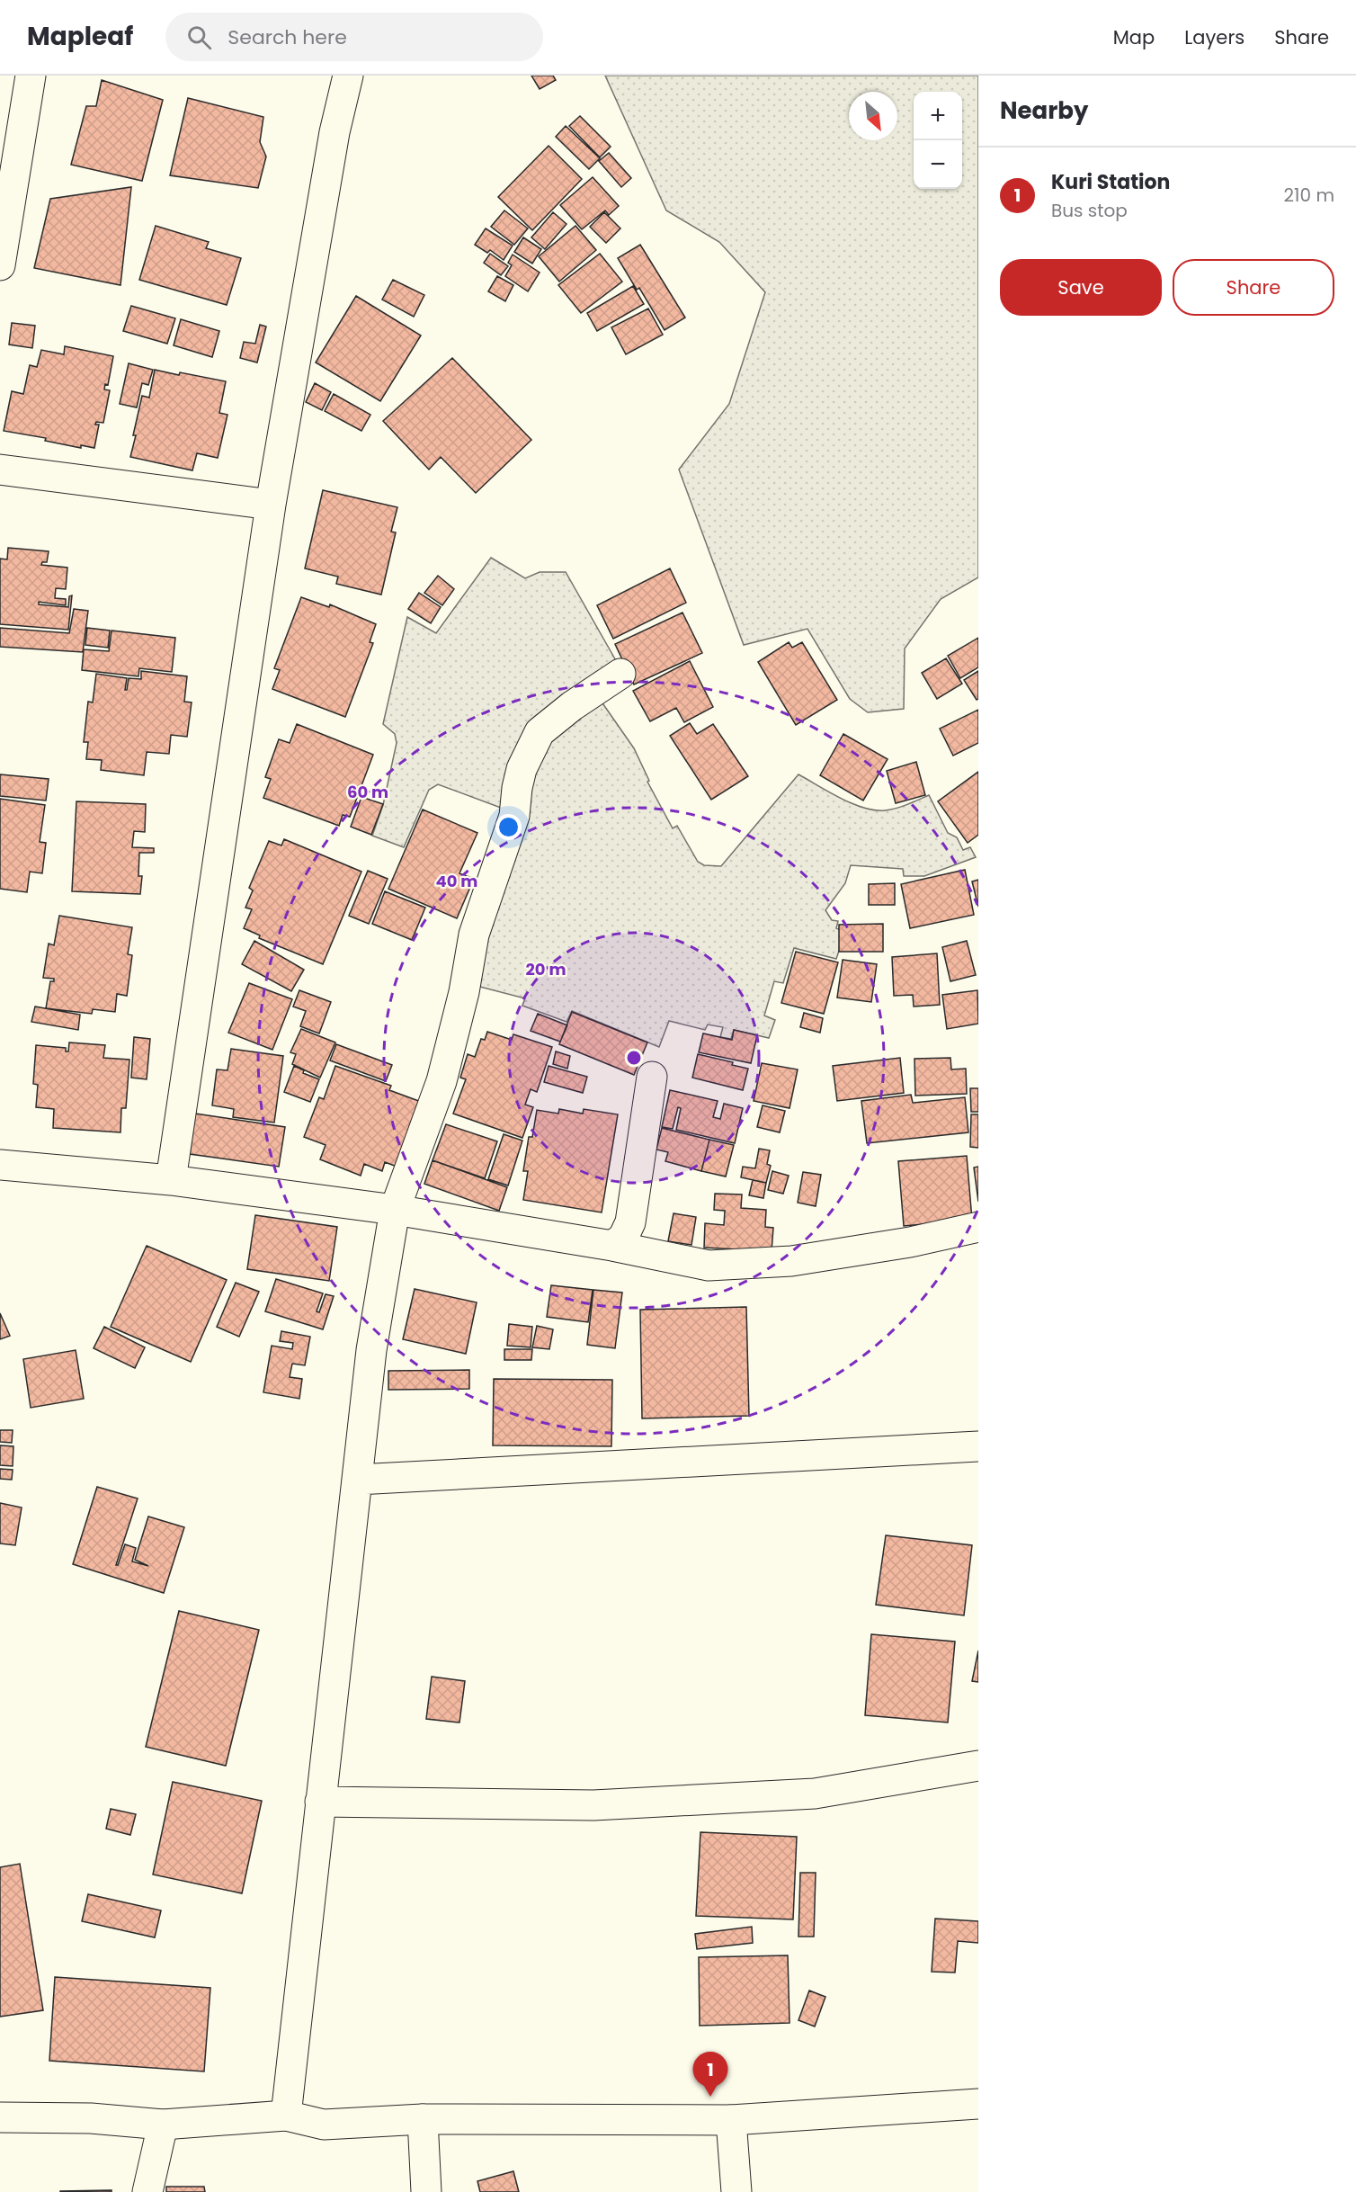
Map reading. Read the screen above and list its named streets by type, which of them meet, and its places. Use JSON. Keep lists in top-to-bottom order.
{
  "north": "bottom right",
  "page": {
    "header": "Mapleaf",
    "search": "Search here",
    "nav": ["Map", "Layers", "Share"],
    "heading": "Nearby",
    "map_buttons": ["+", "−"],
    "list": [
      {
        "mark": "1",
        "name": "Kuri Station",
        "note": "Bus stop",
        "value": "210 m"
      }
    ],
    "buttons": ["Save", "Share"],
    "pins": "1"
  },
  "rings": ["60 m", "40 m", "20 m"]
}
